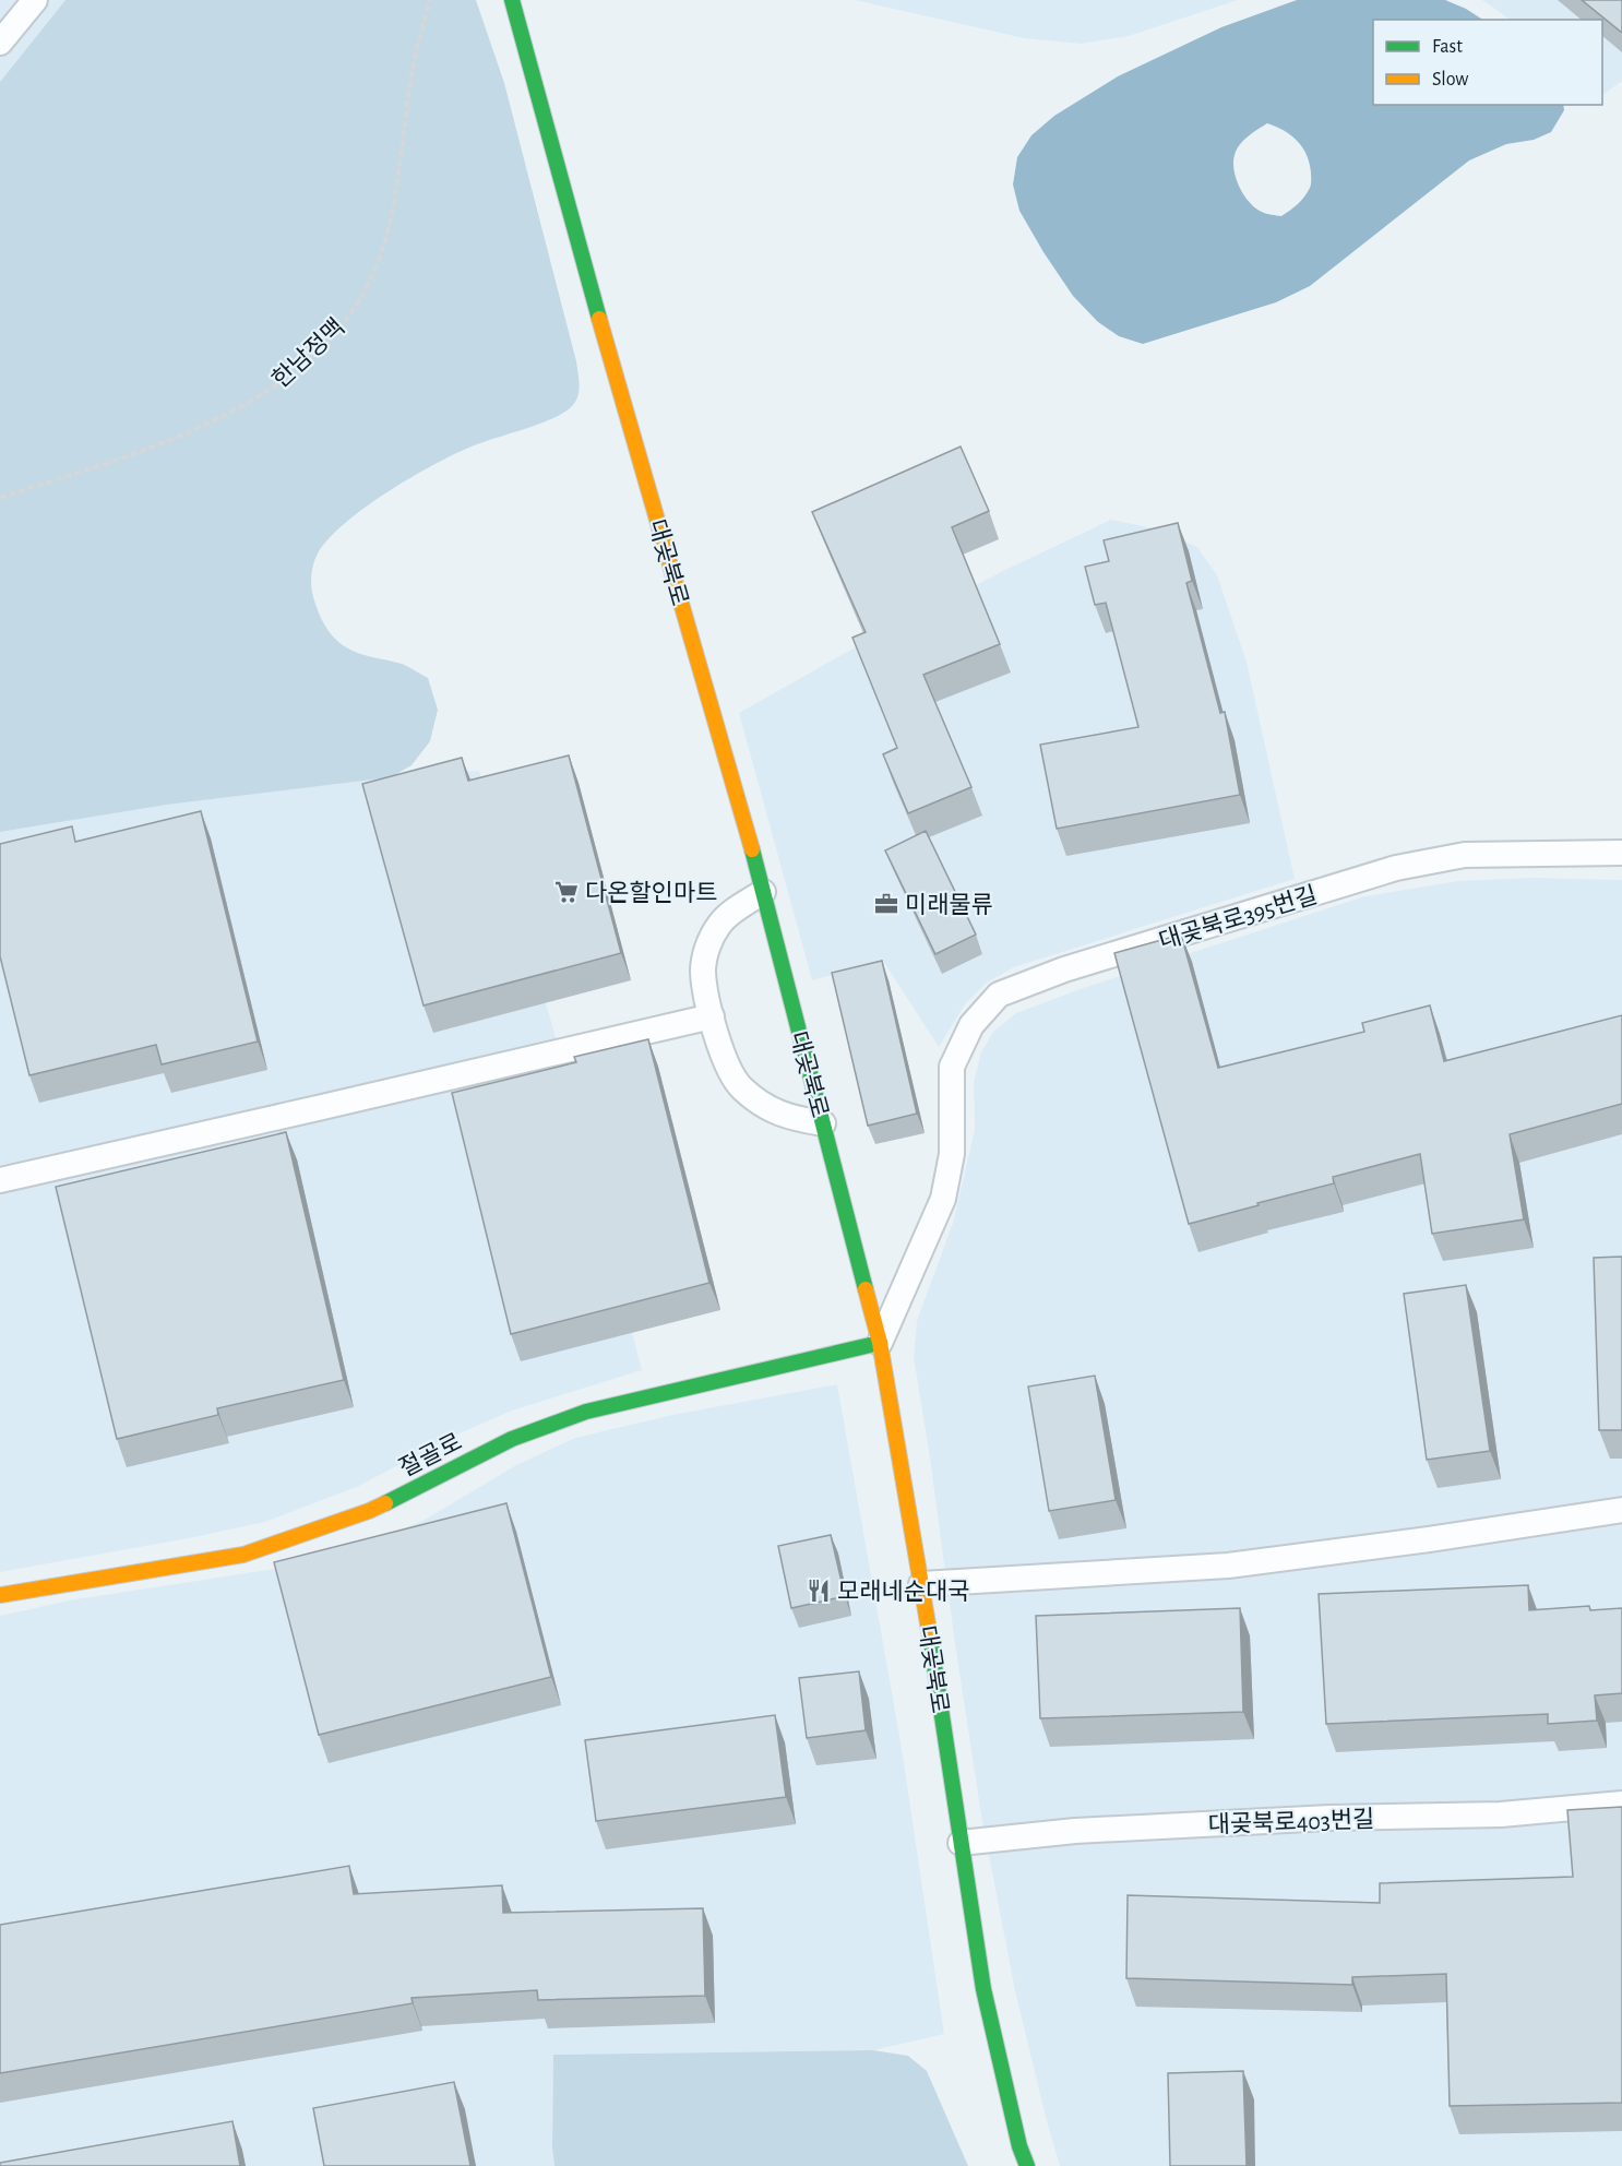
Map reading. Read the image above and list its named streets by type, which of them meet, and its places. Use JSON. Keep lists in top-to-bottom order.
{
  "streets": {
    "street": ["대곶북로", "절골로"],
    "lane": ["대곶북로395번길", "대곶북로403번길"],
    "path": ["한남정맥"]
  },
  "crossings": [
    ["대곶북로", "대곶북로395번길"],
    ["대곶북로", "절골로"],
    ["대곶북로", "대곶북로403번길"],
    ["대곶북로395번길", "절골로"]
  ],
  "places": {
    "supermarket": ["다온할인마트"],
    "office": ["미래물류"],
    "restaurant": ["모래네순대국"]
  },
  "legend": ["Fast", "Slow"]
}
